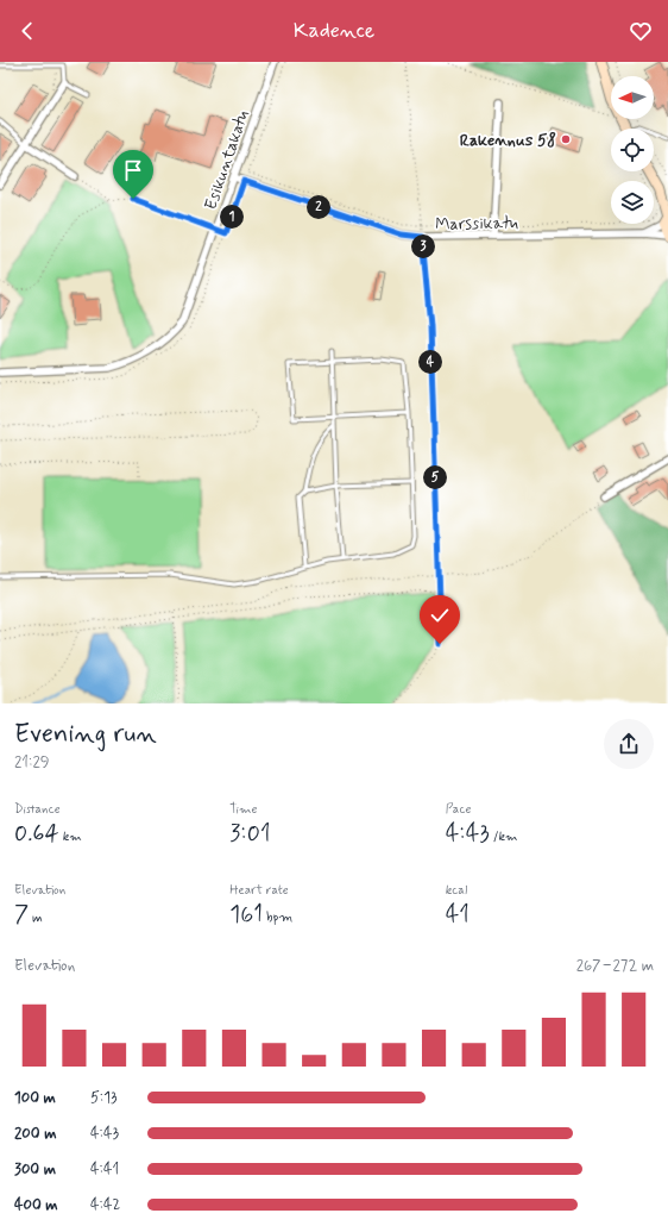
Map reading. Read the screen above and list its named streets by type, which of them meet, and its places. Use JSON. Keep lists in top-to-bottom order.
{
  "streets": {
    "street": ["Esikuntakatu", "Marssikatu"]
  },
  "crossings": [
    ["Esikuntakatu", "Marssikatu"]
  ],
  "places": ["Rakennus 58"],
  "north": "left",
  "page": {
    "header": "Kadence",
    "pins": [
      "2",
      "1",
      "3",
      "4",
      "5"
    ],
    "heading": ["Evening run", "21:29"],
    "stats": [
      ["Distance", "0.64 km"],
      ["Time", "3:01"],
      ["Pace", "4:43 /km"],
      ["Elevation", "7 m"],
      ["Heart rate", "161 bpm"],
      ["kcal", "41"]
    ],
    "chart": ["Elevation", "267–272 m"],
    "list": [
      {
        "name": "100 m",
        "note": "5:13"
      },
      {
        "name": "200 m",
        "note": "4:43"
      },
      {
        "name": "300 m",
        "note": "4:41"
      },
      {
        "name": "400 m",
        "note": "4:42"
      }
    ]
  }
}
